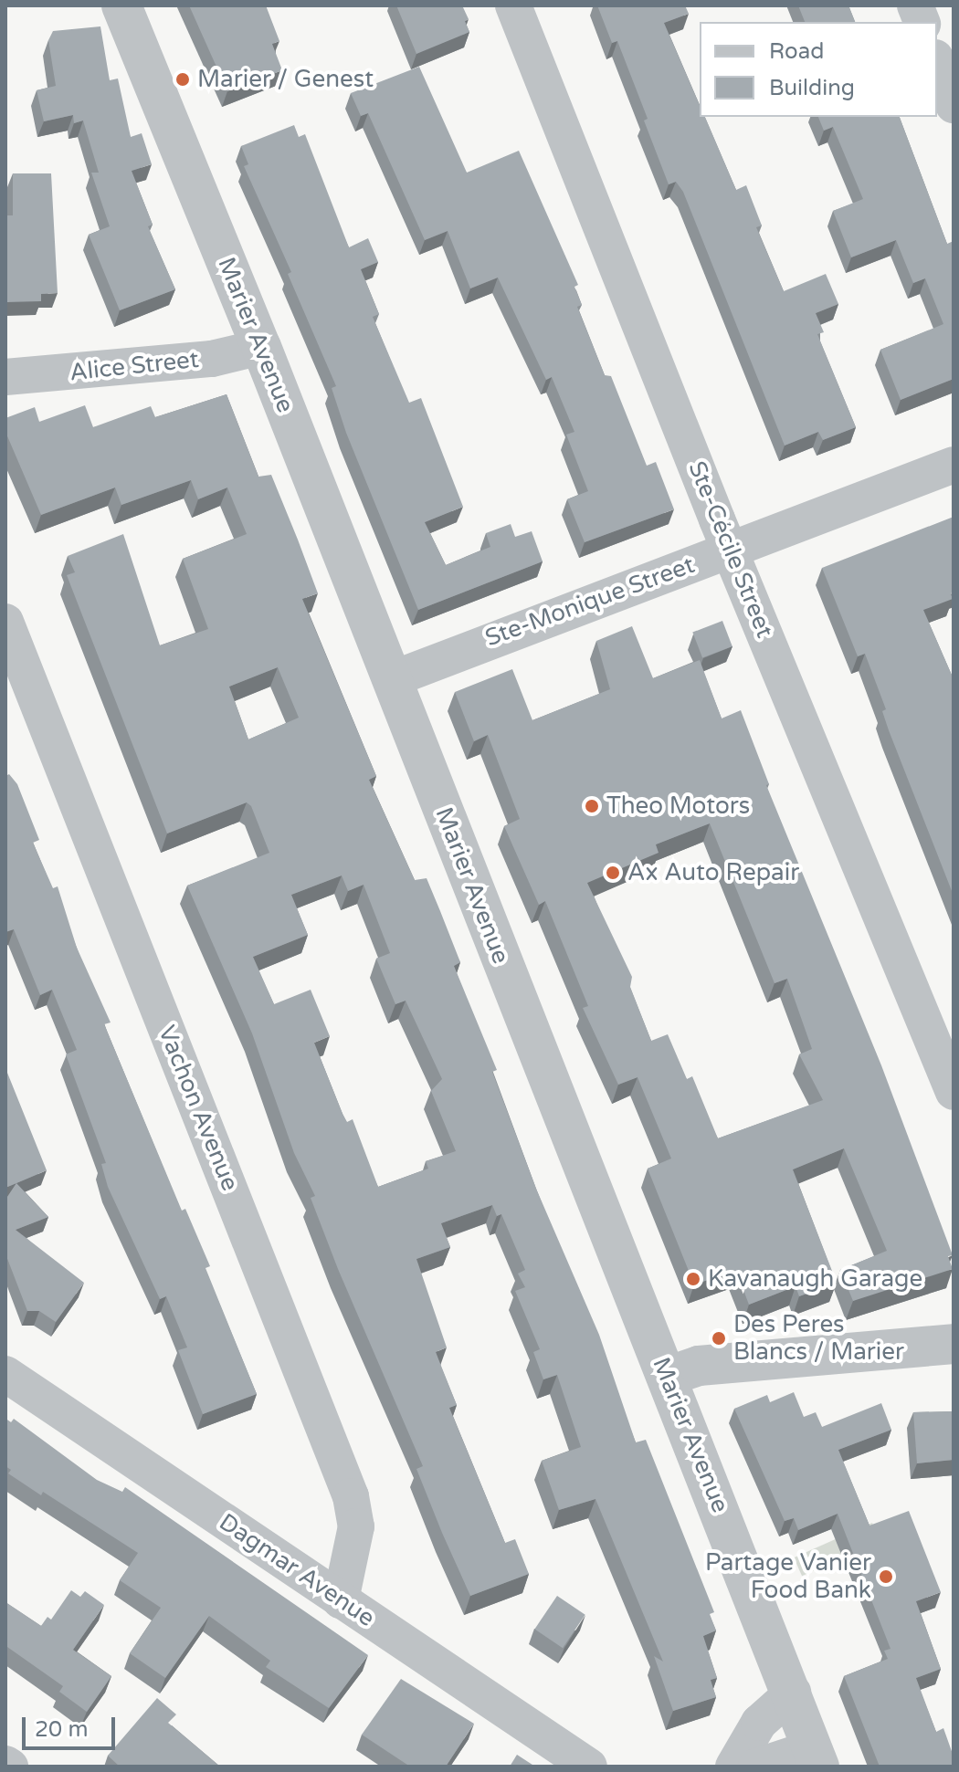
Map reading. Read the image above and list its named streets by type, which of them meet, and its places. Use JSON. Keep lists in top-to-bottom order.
{
  "streets": {
    "street": [
      "Marier Avenue",
      "Alice Street",
      "Ste-Cécile Street",
      "Ste-Monique Street",
      "Vachon Avenue",
      "Dagmar Avenue"
    ]
  },
  "crossings": [
    ["Marier Avenue", "Alice Street"],
    ["Marier Avenue", "Ste-Monique Street"],
    ["Ste-Cécile Street", "Ste-Monique Street"],
    ["Vachon Avenue", "Dagmar Avenue"]
  ],
  "places": [
    "Marier / Genest",
    "Theo Motors",
    "Ax Auto Repair",
    "Kavanaugh Garage",
    "Des Peres Blancs / Marier",
    "Partage Vanier Food Bank"
  ],
  "legend": ["Road", "Building"],
  "scale_bar": "20 m"
}
